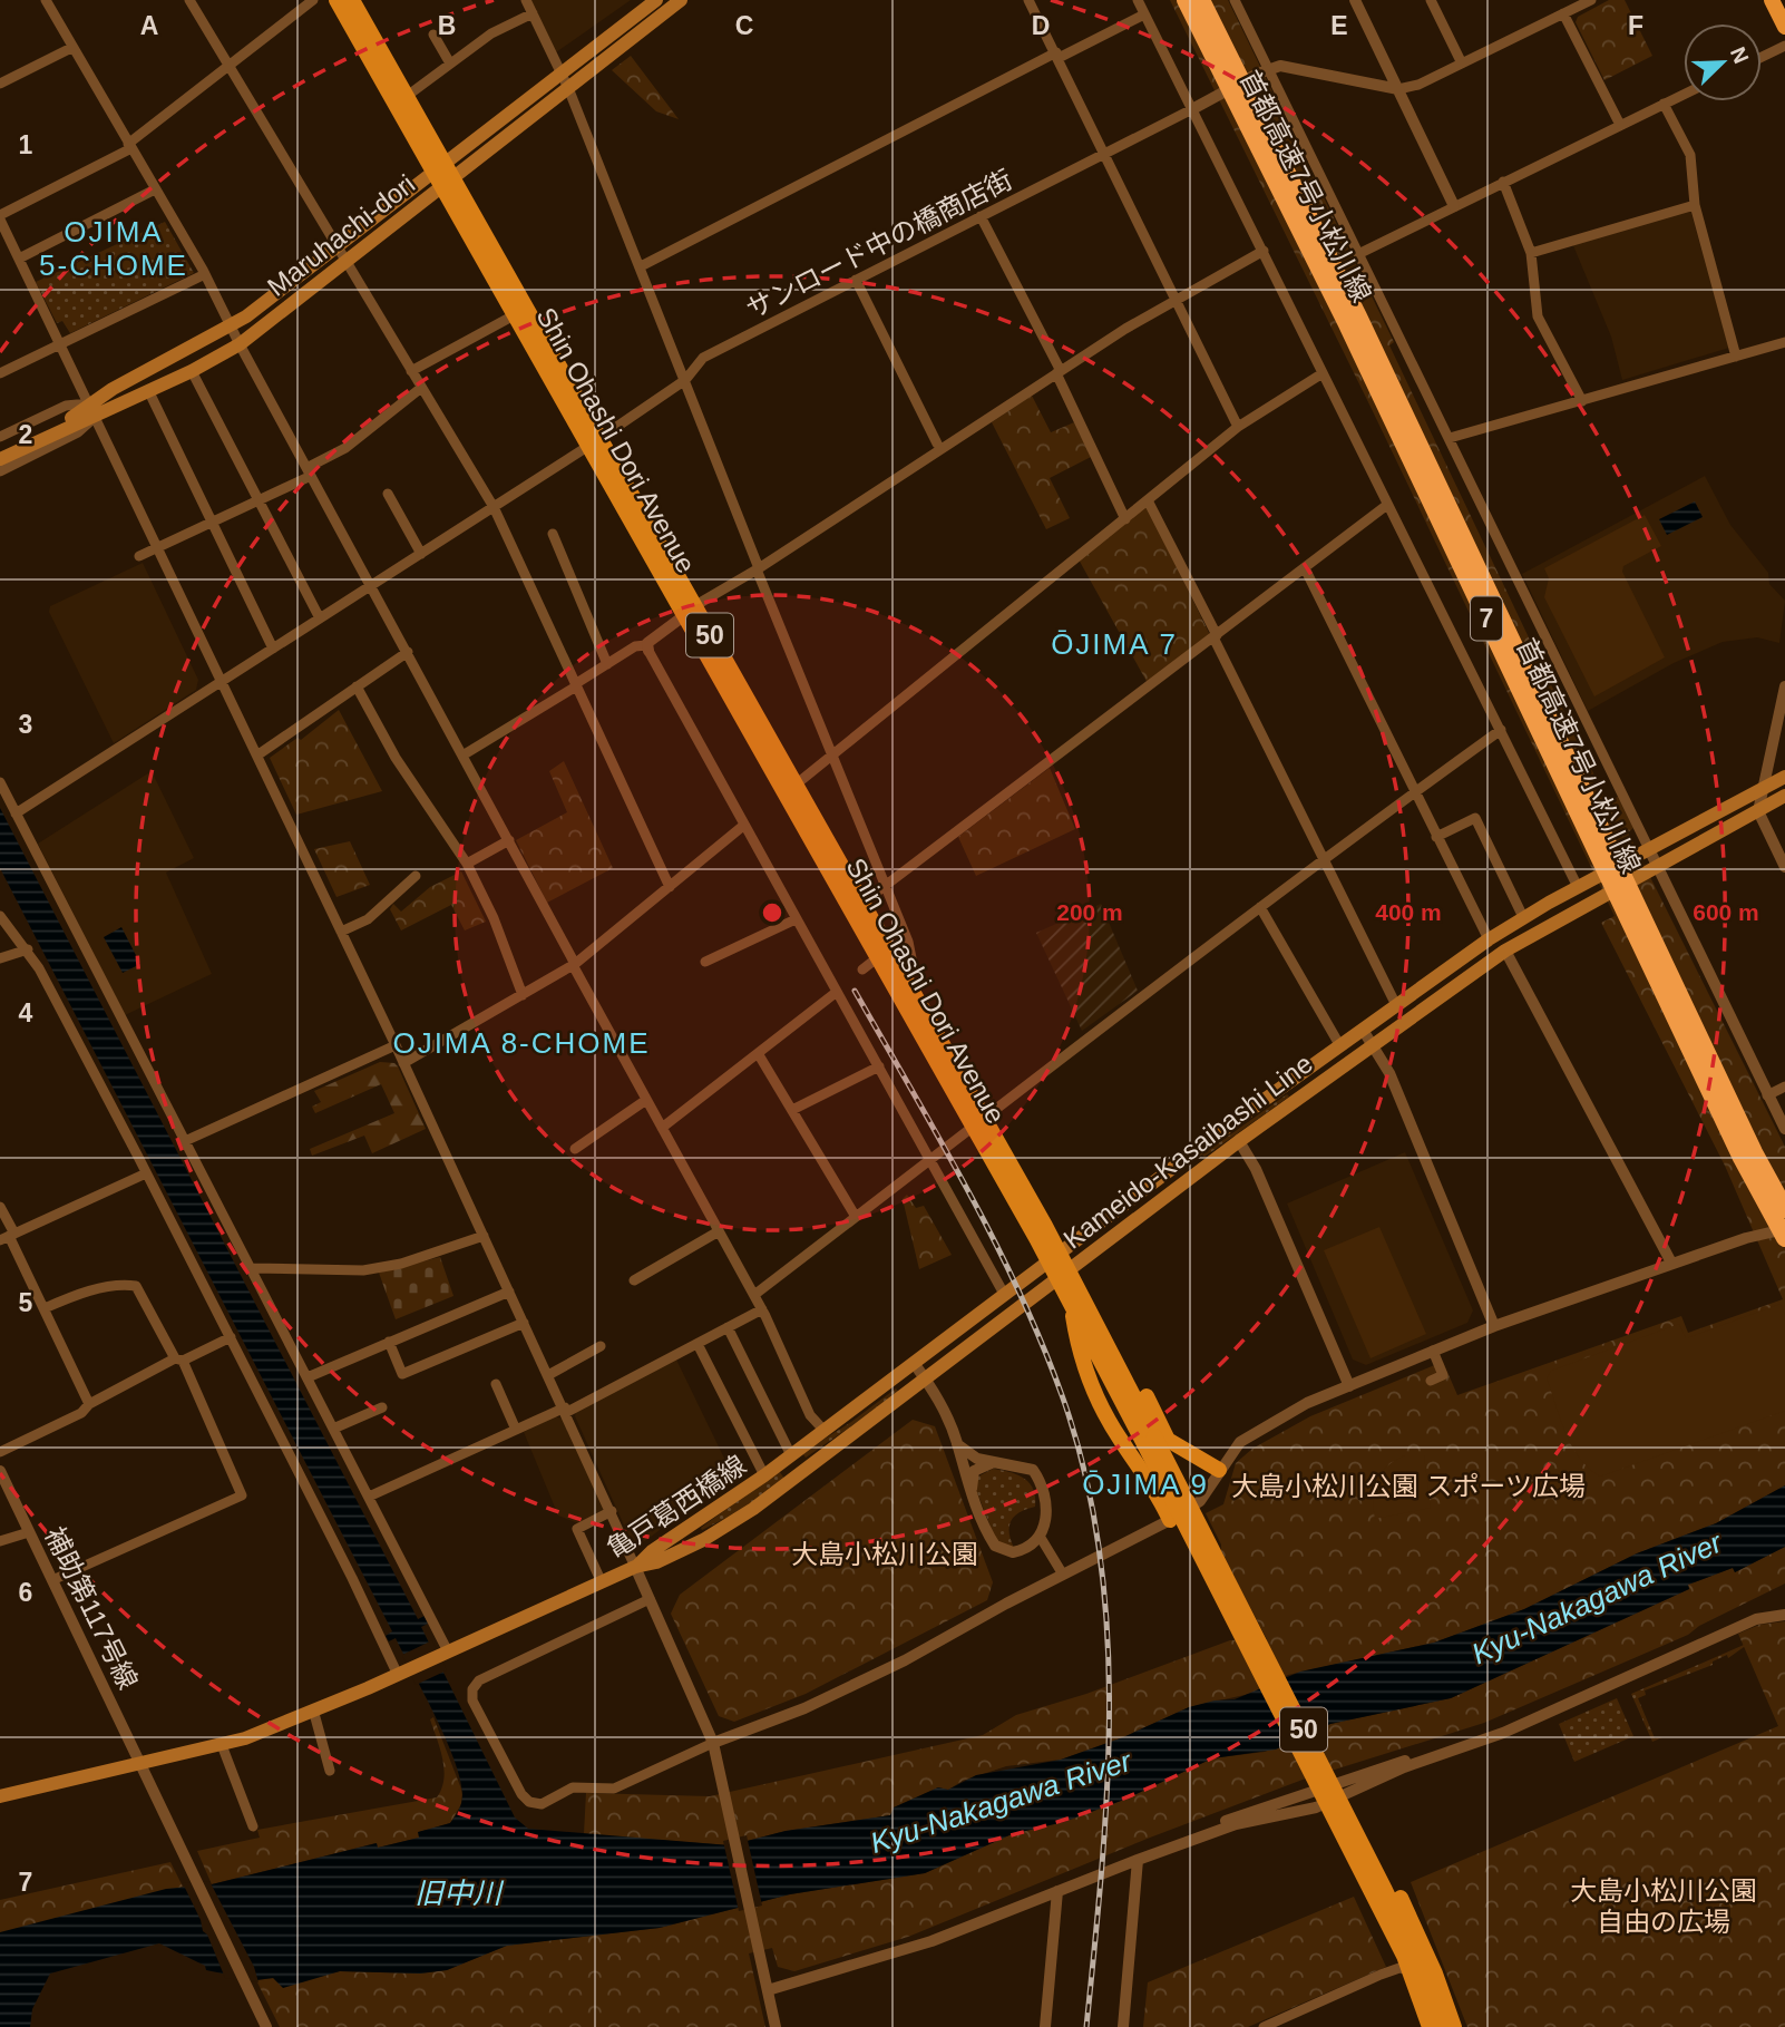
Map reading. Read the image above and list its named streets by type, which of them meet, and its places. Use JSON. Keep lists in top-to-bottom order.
{
  "streets": {
    "highway": ["首都高速7号小松川線", "7"],
    "main road": [
      "Maruhachi-dori",
      "Shin Ohashi Dori Avenue",
      "50",
      "Kameido-Kasaibashi Line",
      "亀戸葛西橋線"
    ],
    "street": ["サンロード中の橋商店街", "補助第117号線"]
  },
  "crossings": [
    ["Maruhachi-dori", "Shin Ohashi Dori Avenue"],
    ["サンロード中の橋商店街", "Shin Ohashi Dori Avenue"],
    ["Shin Ohashi Dori Avenue", "Kameido-Kasaibashi Line"],
    ["Kameido-Kasaibashi Line", "亀戸葛西橋線"]
  ],
  "districts": [
    "OJIMA 5-CHOME",
    "ŌJIMA 7",
    "OJIMA 8-CHOME",
    "ŌJIMA 9"
  ],
  "water": ["Kyu-Nakagawa River", "旧中川"],
  "parks": ["大島小松川公園 スポーツ広場", "大島小松川公園", "大島小松川公園 自由の広場"],
  "north": "top right",
  "grid": {
    "columns": [
      "A",
      "B",
      "C",
      "D",
      "E",
      "F"
    ],
    "rows": [
      "1",
      "2",
      "3",
      "4",
      "5",
      "6",
      "7"
    ]
  },
  "rings": ["200 m", "400 m", "600 m"]
}
